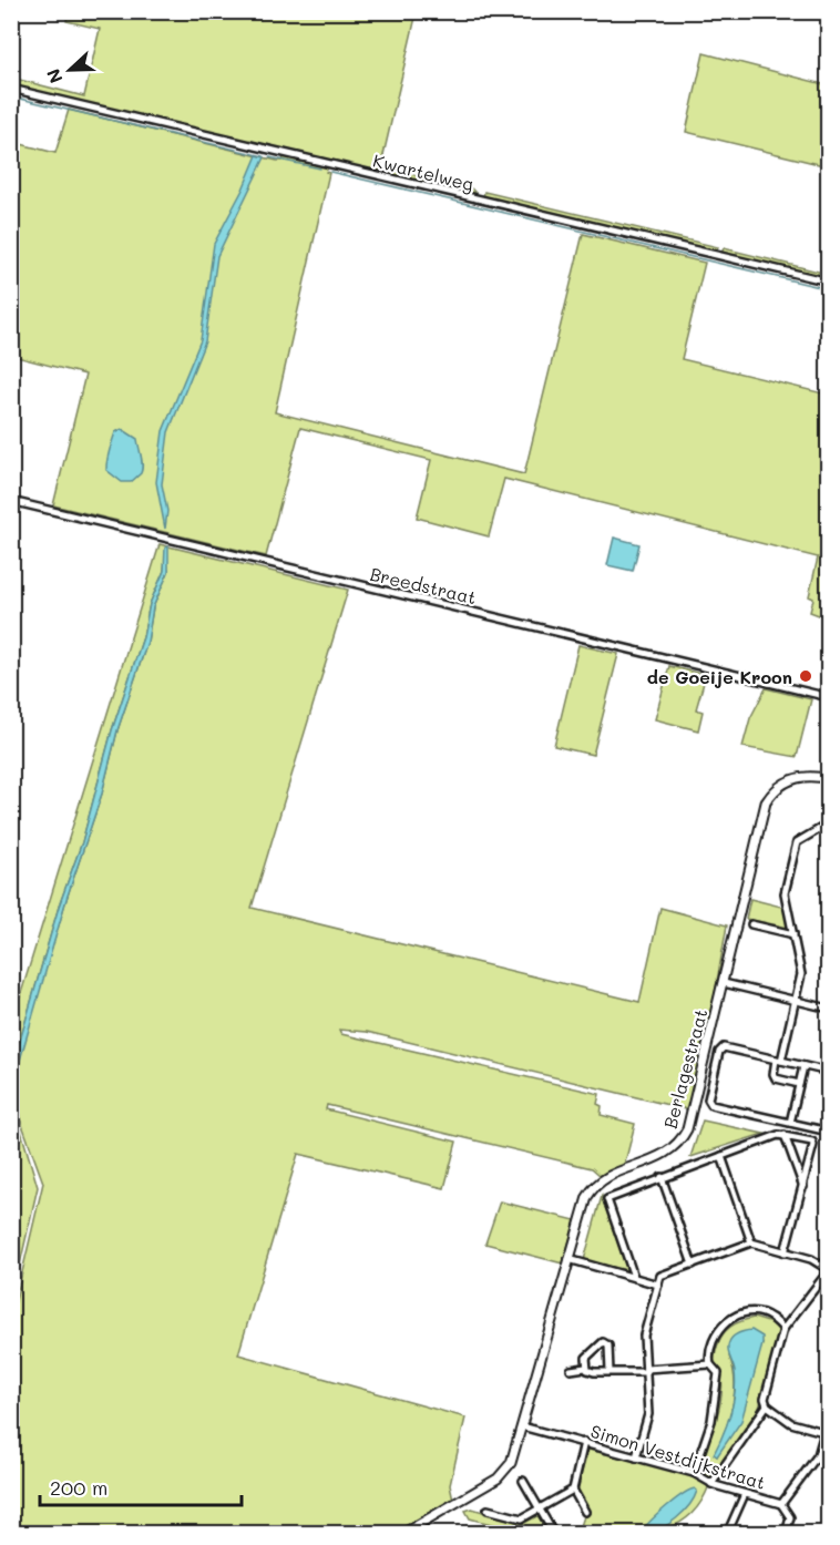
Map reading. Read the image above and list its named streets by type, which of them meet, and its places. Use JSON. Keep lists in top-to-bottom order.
{
  "streets": {
    "street": [
      "Kwartelweg",
      "Breedstraat",
      "Berlagestraat",
      "Simon Vestdijkstraat"
    ]
  },
  "crossings": [
    ["Berlagestraat", "Simon Vestdijkstraat"]
  ],
  "places": ["de Goeije Kroon"],
  "scale_bar": "200 m",
  "north": "left"
}
